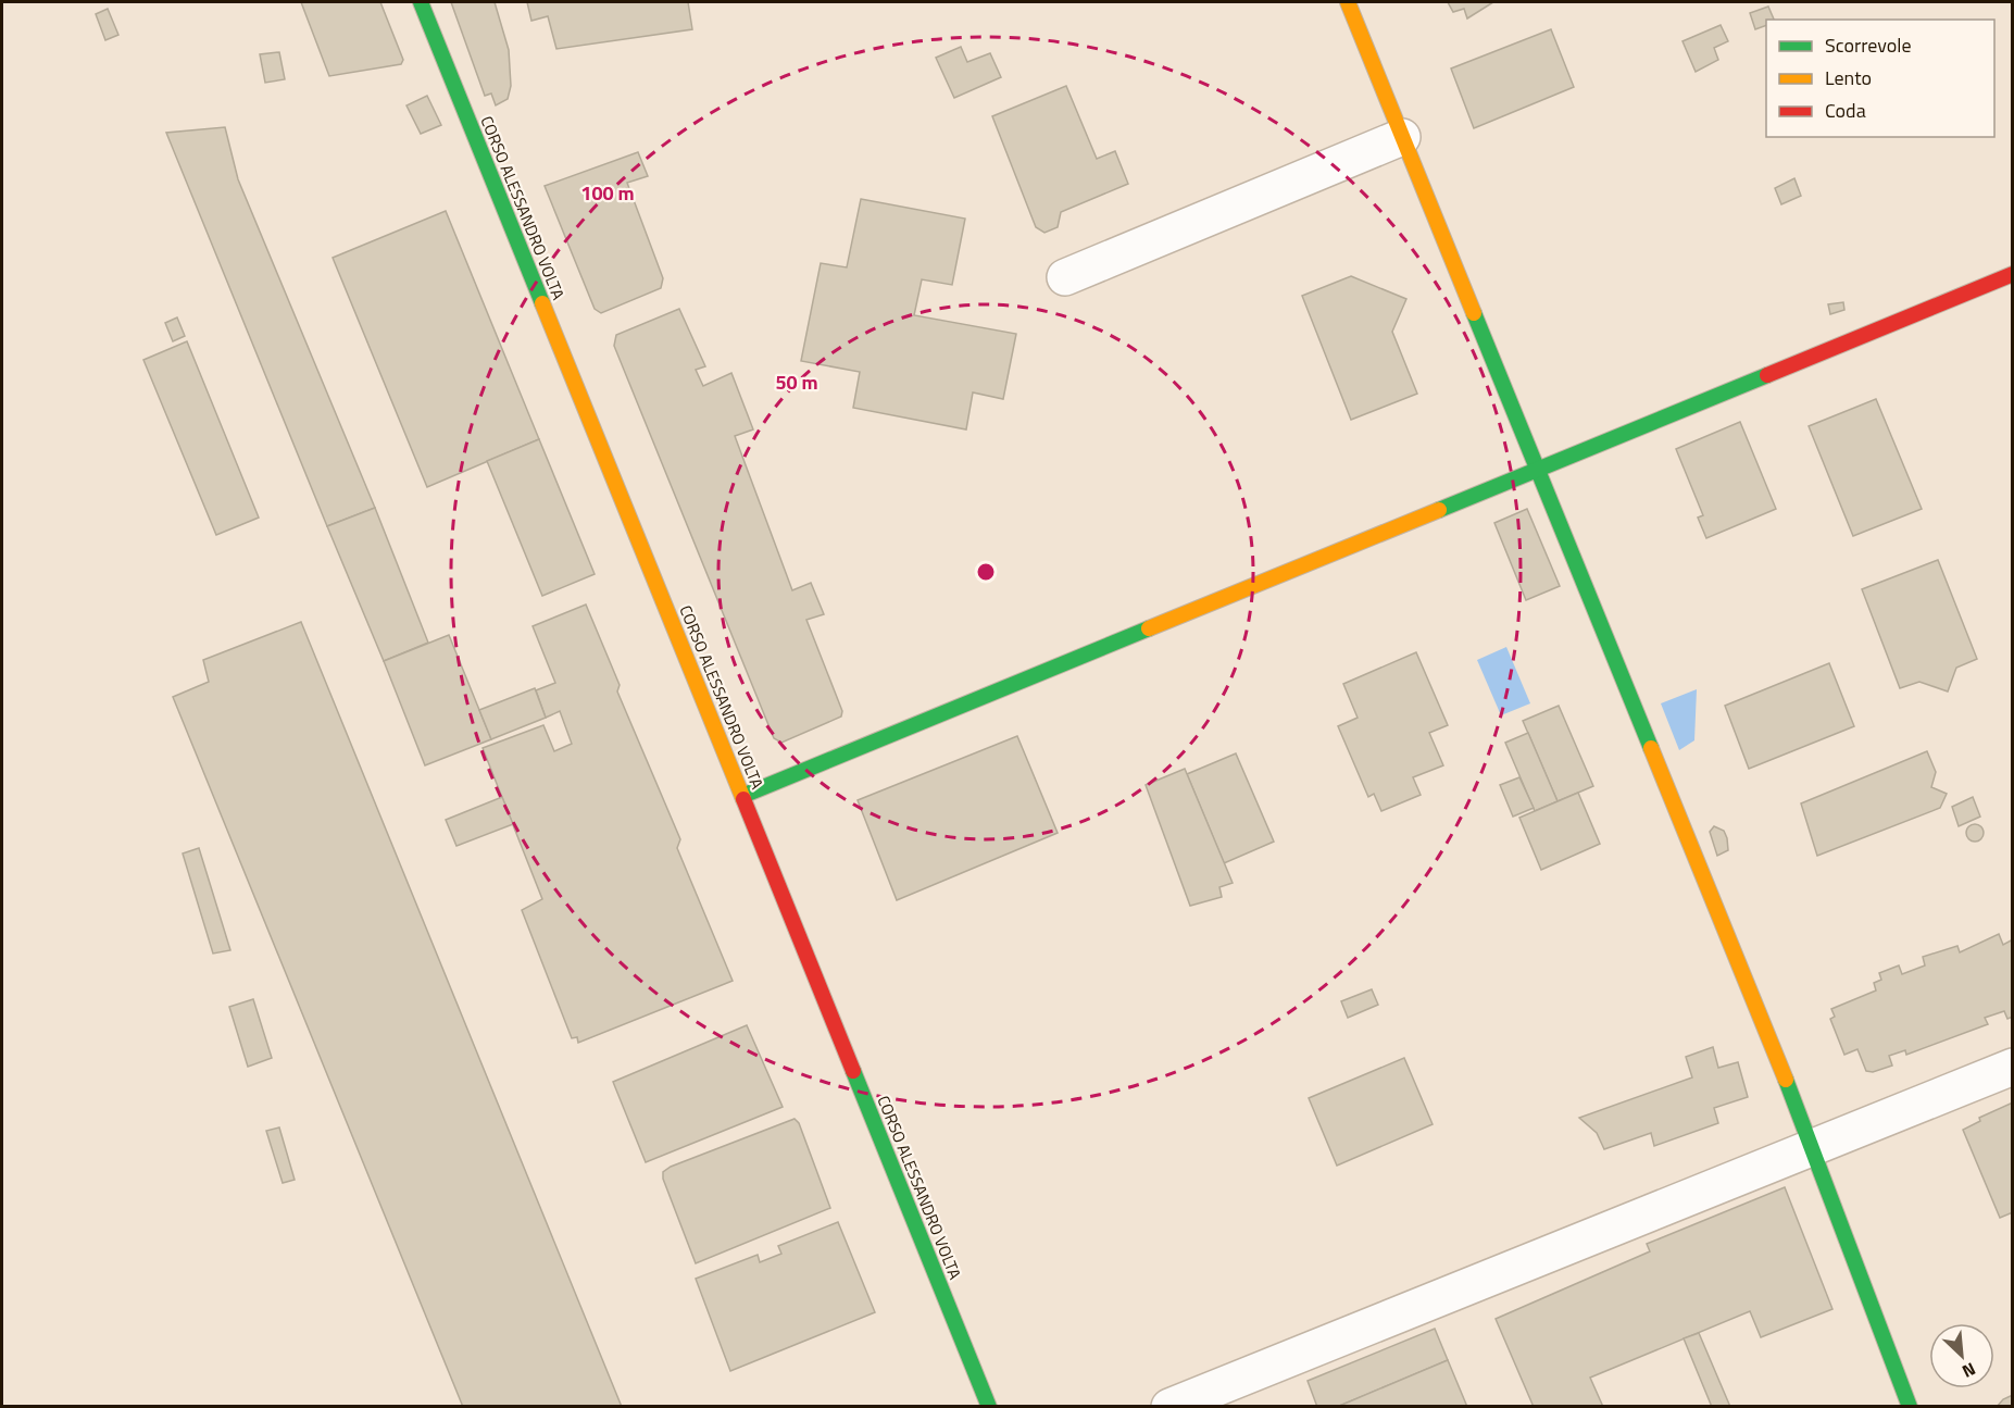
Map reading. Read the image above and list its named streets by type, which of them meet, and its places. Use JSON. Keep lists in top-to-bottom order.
{
  "streets": {
    "street": ["CORSO ALESSANDRO VOLTA"]
  },
  "legend": ["Scorrevole", "Lento", "Coda"],
  "north": "bottom right",
  "rings": ["100 m", "50 m"]
}
